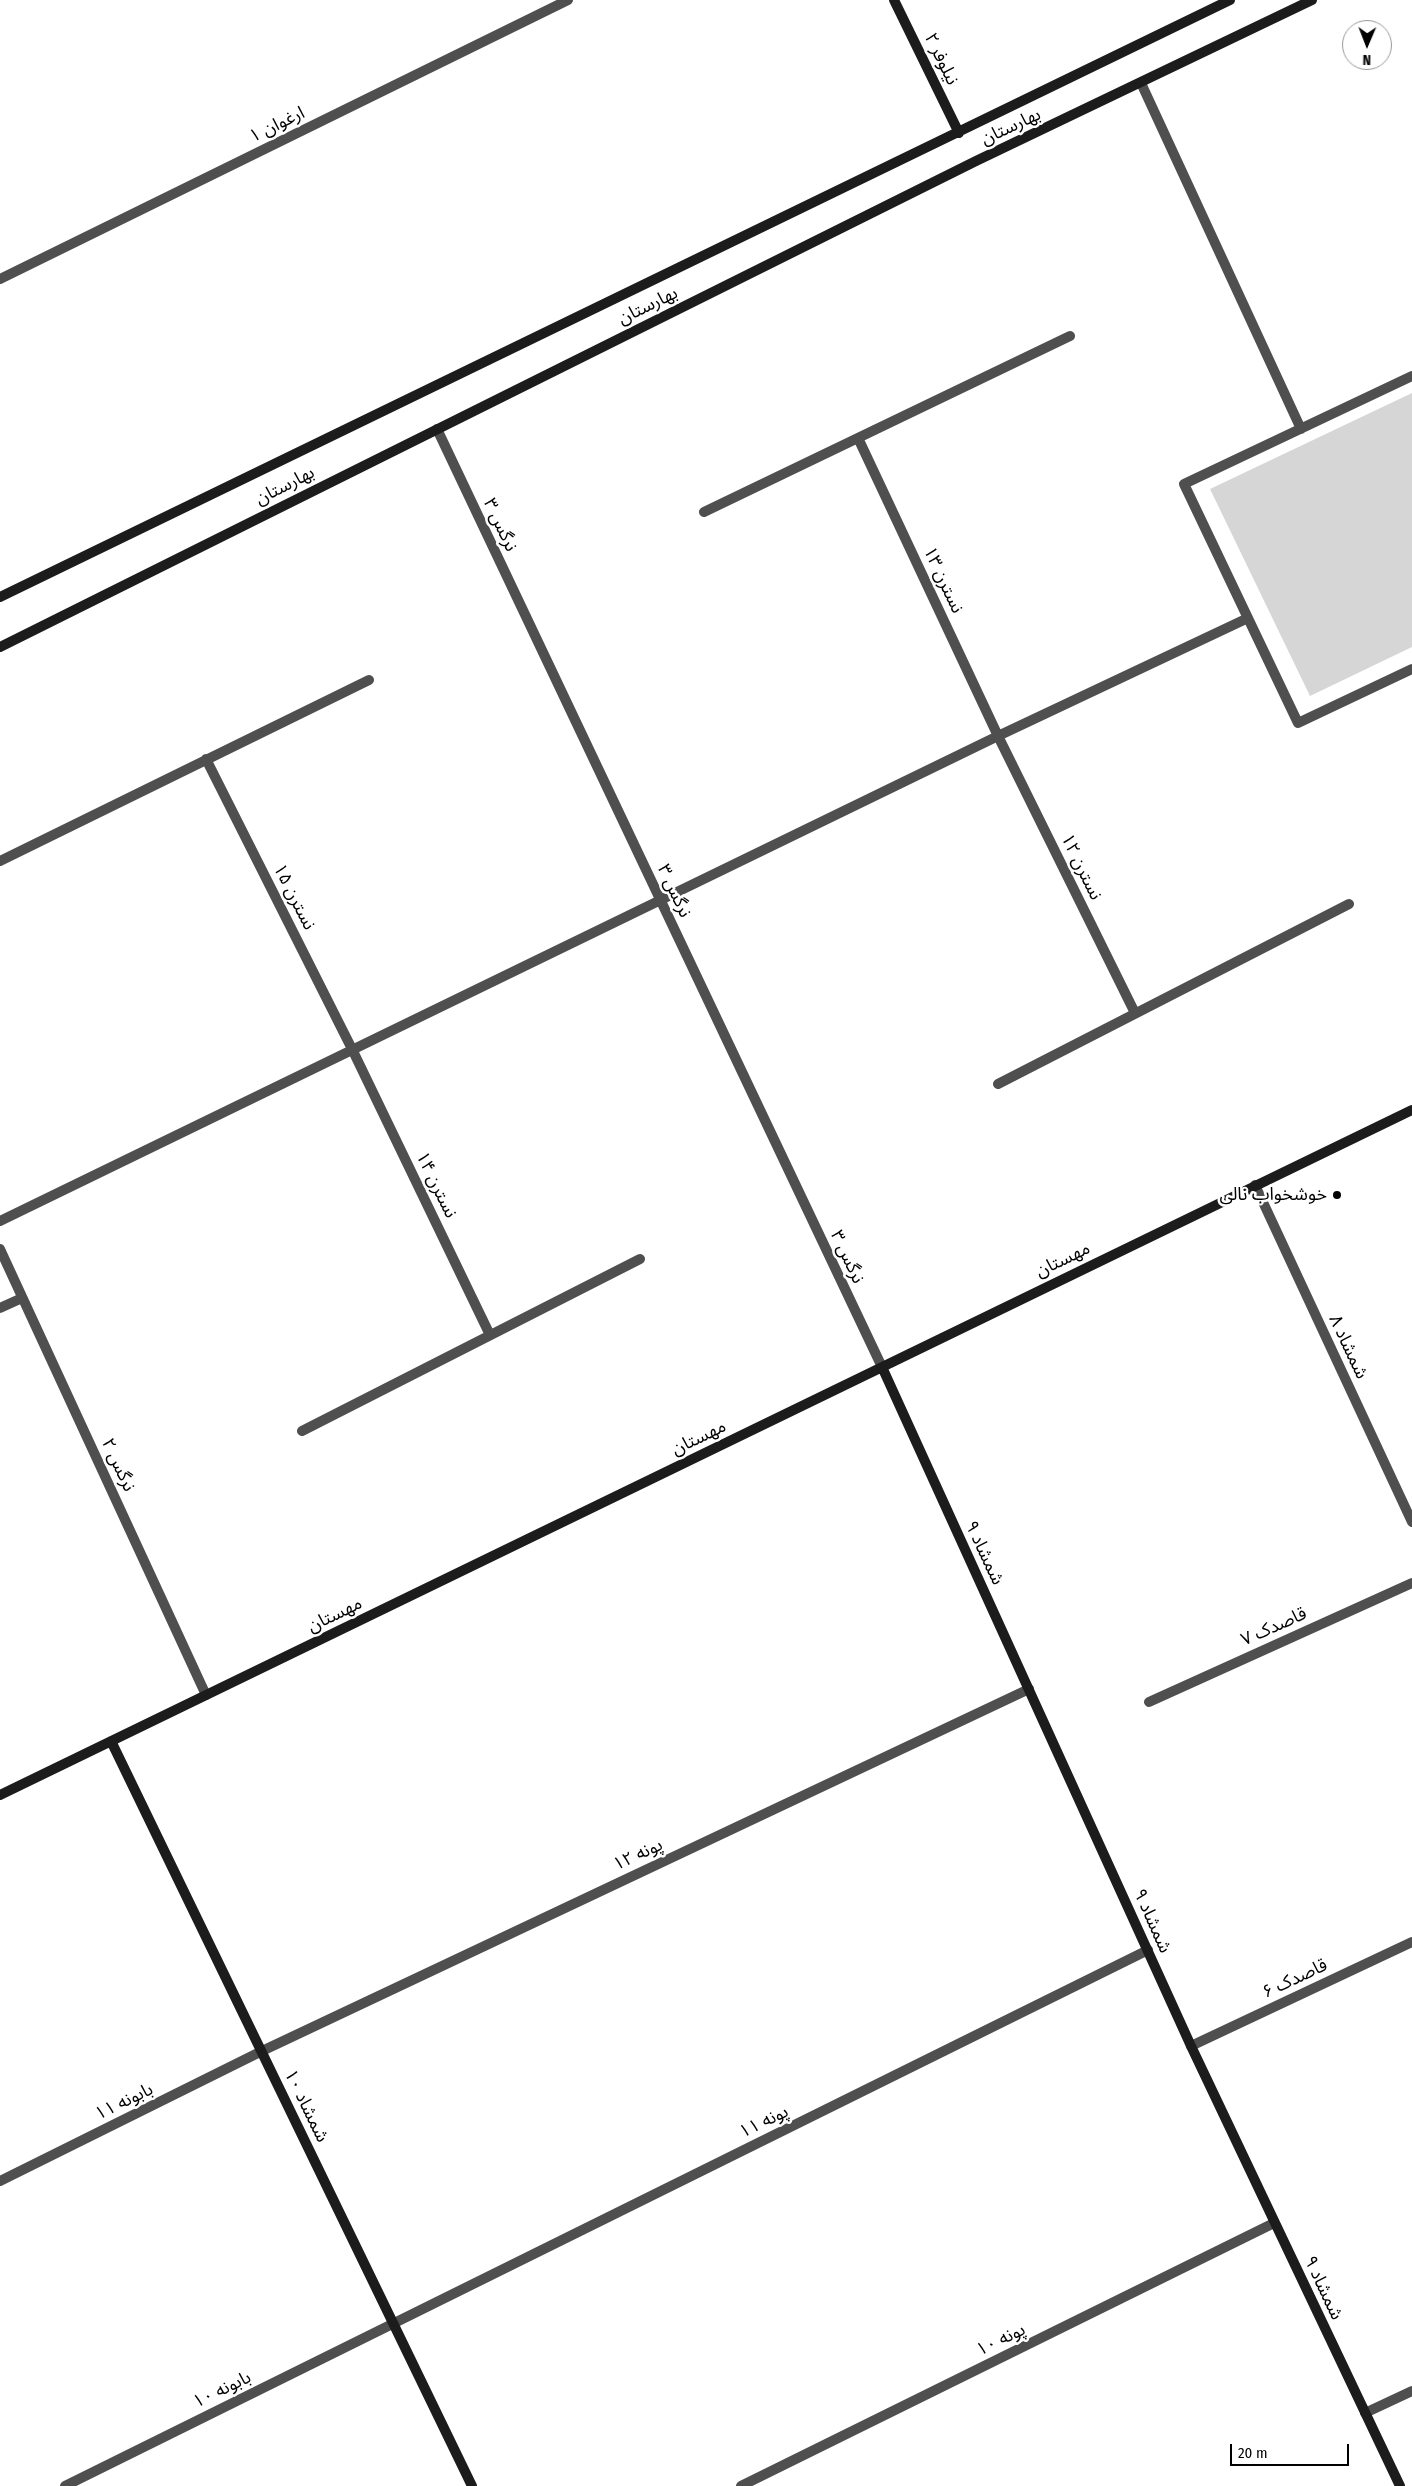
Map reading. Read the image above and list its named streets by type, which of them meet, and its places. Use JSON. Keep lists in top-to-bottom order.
{
  "streets": {
    "street": [
      "نیلوفر ۲",
      "ارغوان ۱",
      "بهارستان",
      "نرگس ۳",
      "نسترن ۱۳",
      "نسترن ۱۲",
      "نسترن ۱۵",
      "نسترن ۱۴",
      "مهستان",
      "شمشاد ۸",
      "نرگس ۲",
      "شمشاد ۹",
      "قاصدک ۷",
      "پونه ۱۲",
      "قاصدک ۶",
      "بابونه ۱۱",
      "شمشاد ۱۰",
      "پونه ۱۱",
      "پونه ۱۰",
      "بابونه ۱۰"
    ]
  },
  "crossings": [
    ["نیلوفر ۲", "بهارستان"],
    ["بهارستان", "نرگس ۳"],
    ["نرگس ۳", "مهستان"],
    ["نرگس ۳", "شمشاد ۹"],
    ["نسترن ۱۳", "نسترن ۱۲"],
    ["نسترن ۱۵", "نسترن ۱۴"],
    ["مهستان", "شمشاد ۸"],
    ["مهستان", "نرگس ۲"],
    ["مهستان", "شمشاد ۹"],
    ["مهستان", "شمشاد ۱۰"],
    ["شمشاد ۹", "پونه ۱۲"],
    ["شمشاد ۹", "قاصدک ۶"],
    ["شمشاد ۹", "پونه ۱۱"],
    ["شمشاد ۹", "پونه ۱۰"],
    ["پونه ۱۲", "بابونه ۱۱"],
    ["پونه ۱۲", "شمشاد ۱۰"],
    ["بابونه ۱۱", "شمشاد ۱۰"],
    ["شمشاد ۱۰", "پونه ۱۱"],
    ["شمشاد ۱۰", "بابونه ۱۰"],
    ["پونه ۱۱", "بابونه ۱۰"]
  ],
  "places": ["خوشخواب نالی"],
  "scale_bar": "20 m",
  "north": "bottom"
}
